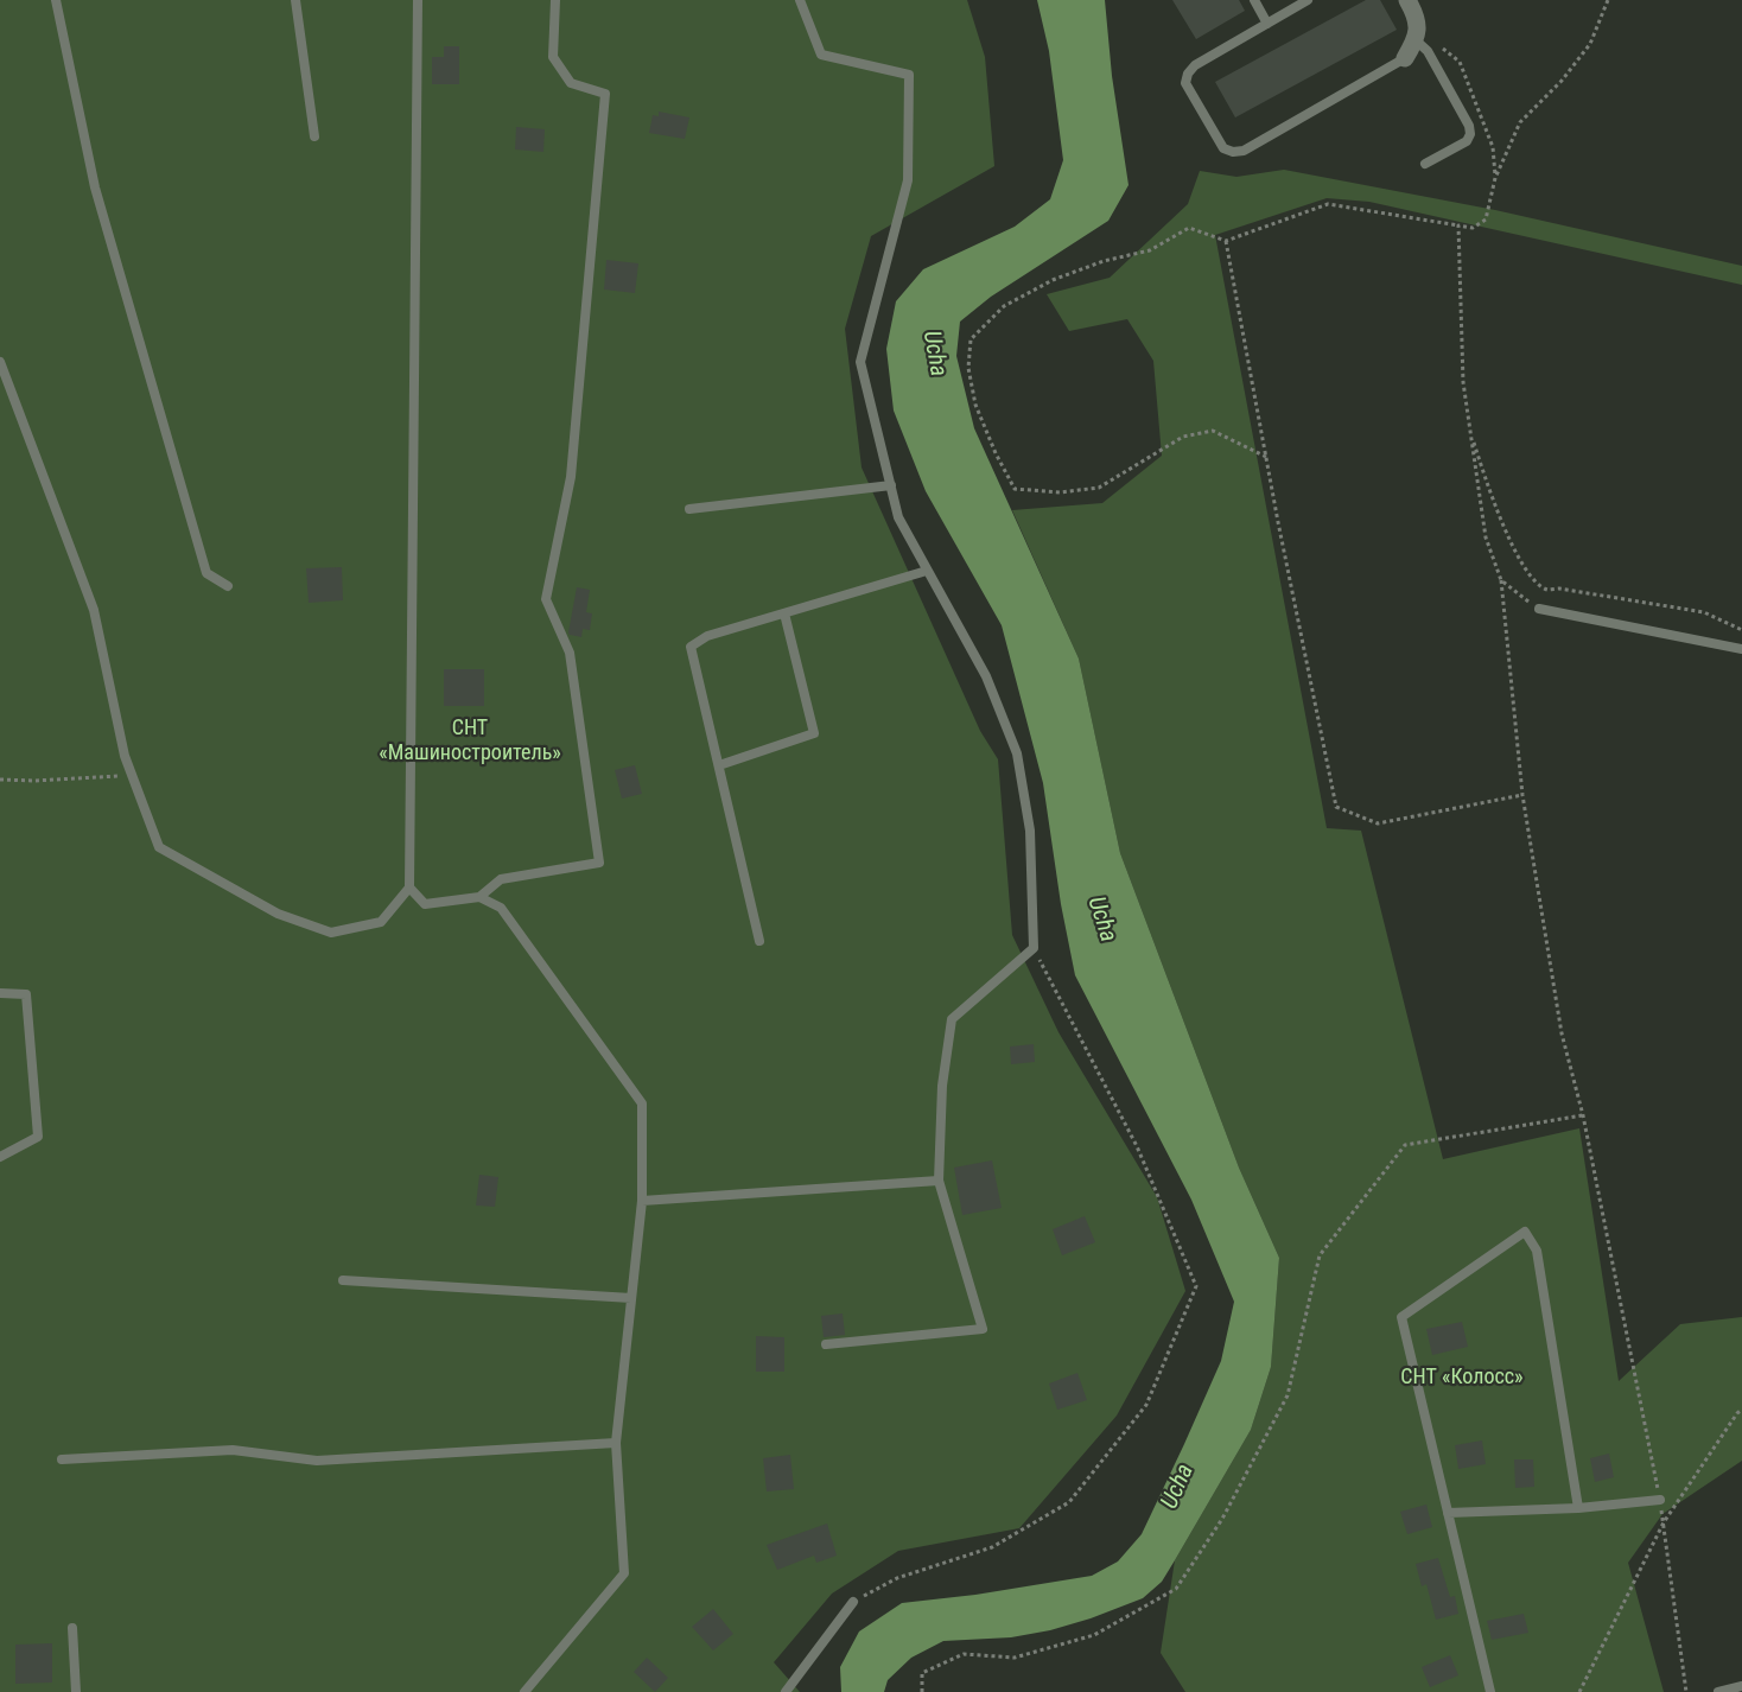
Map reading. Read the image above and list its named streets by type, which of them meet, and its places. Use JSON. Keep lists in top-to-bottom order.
{
  "water": ["Ucha"],
  "parks": ["СНТ «Машиностроитель»", "СНТ «Колосс»"]
}
